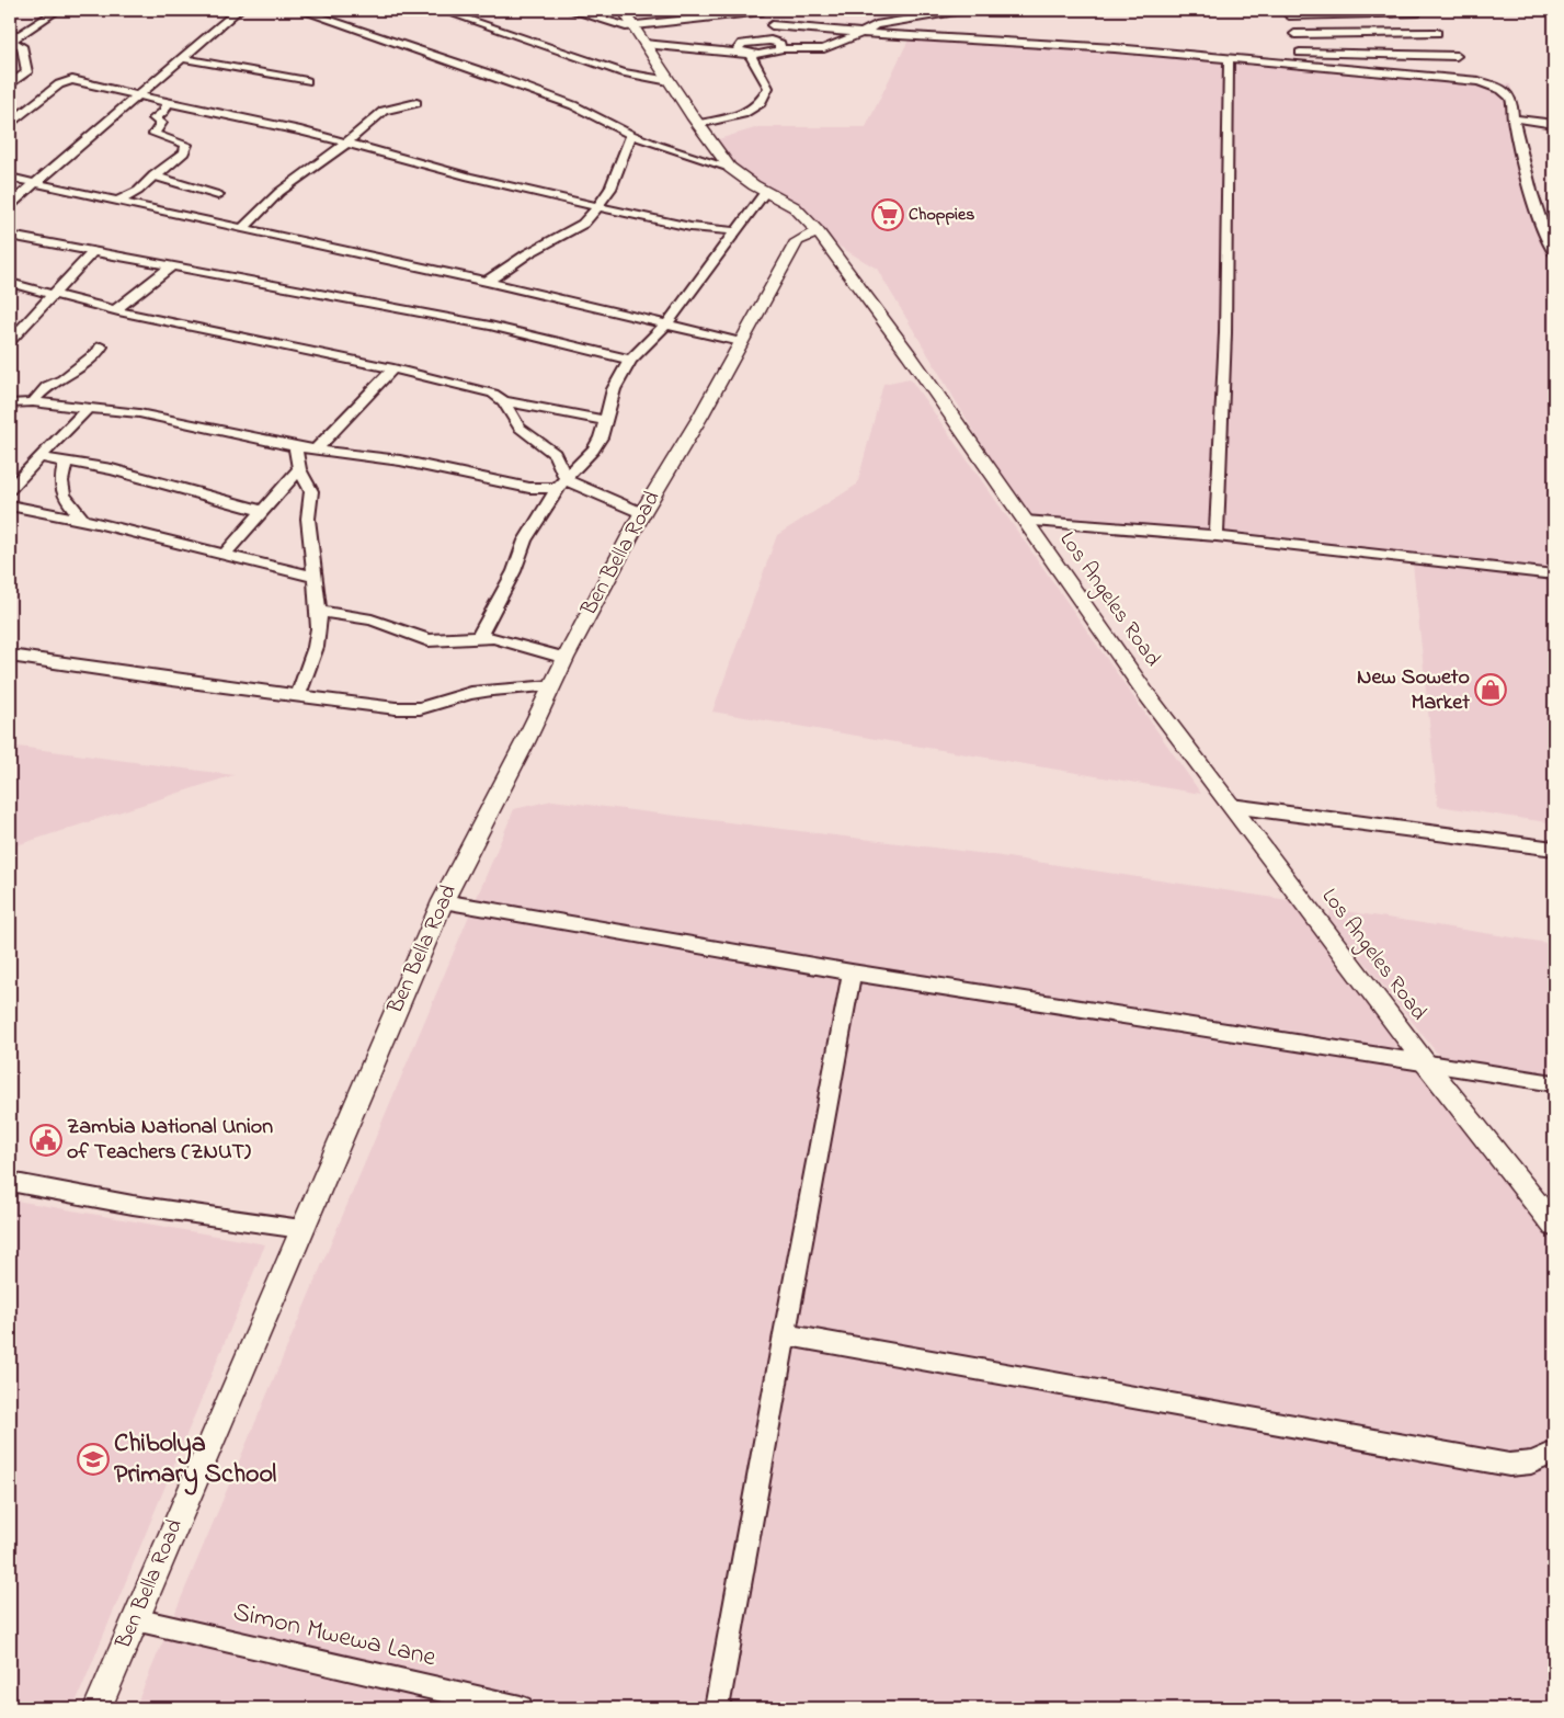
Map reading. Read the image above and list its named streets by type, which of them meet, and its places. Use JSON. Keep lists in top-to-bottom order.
{
  "streets": {
    "main road": ["Ben Bella Road", "Los Angeles Road"],
    "street": ["Simon Mwewa Lane"]
  },
  "crossings": [
    ["Ben Bella Road", "Los Angeles Road"],
    ["Ben Bella Road", "Simon Mwewa Lane"]
  ],
  "places": {
    "supermarket": ["Choppies"],
    "shop": ["New Soweto Market"],
    "public building": ["Zambia National Union of Teachers (ZNUT)"],
    "school or university": ["Chibolya Primary School"]
  }
}
